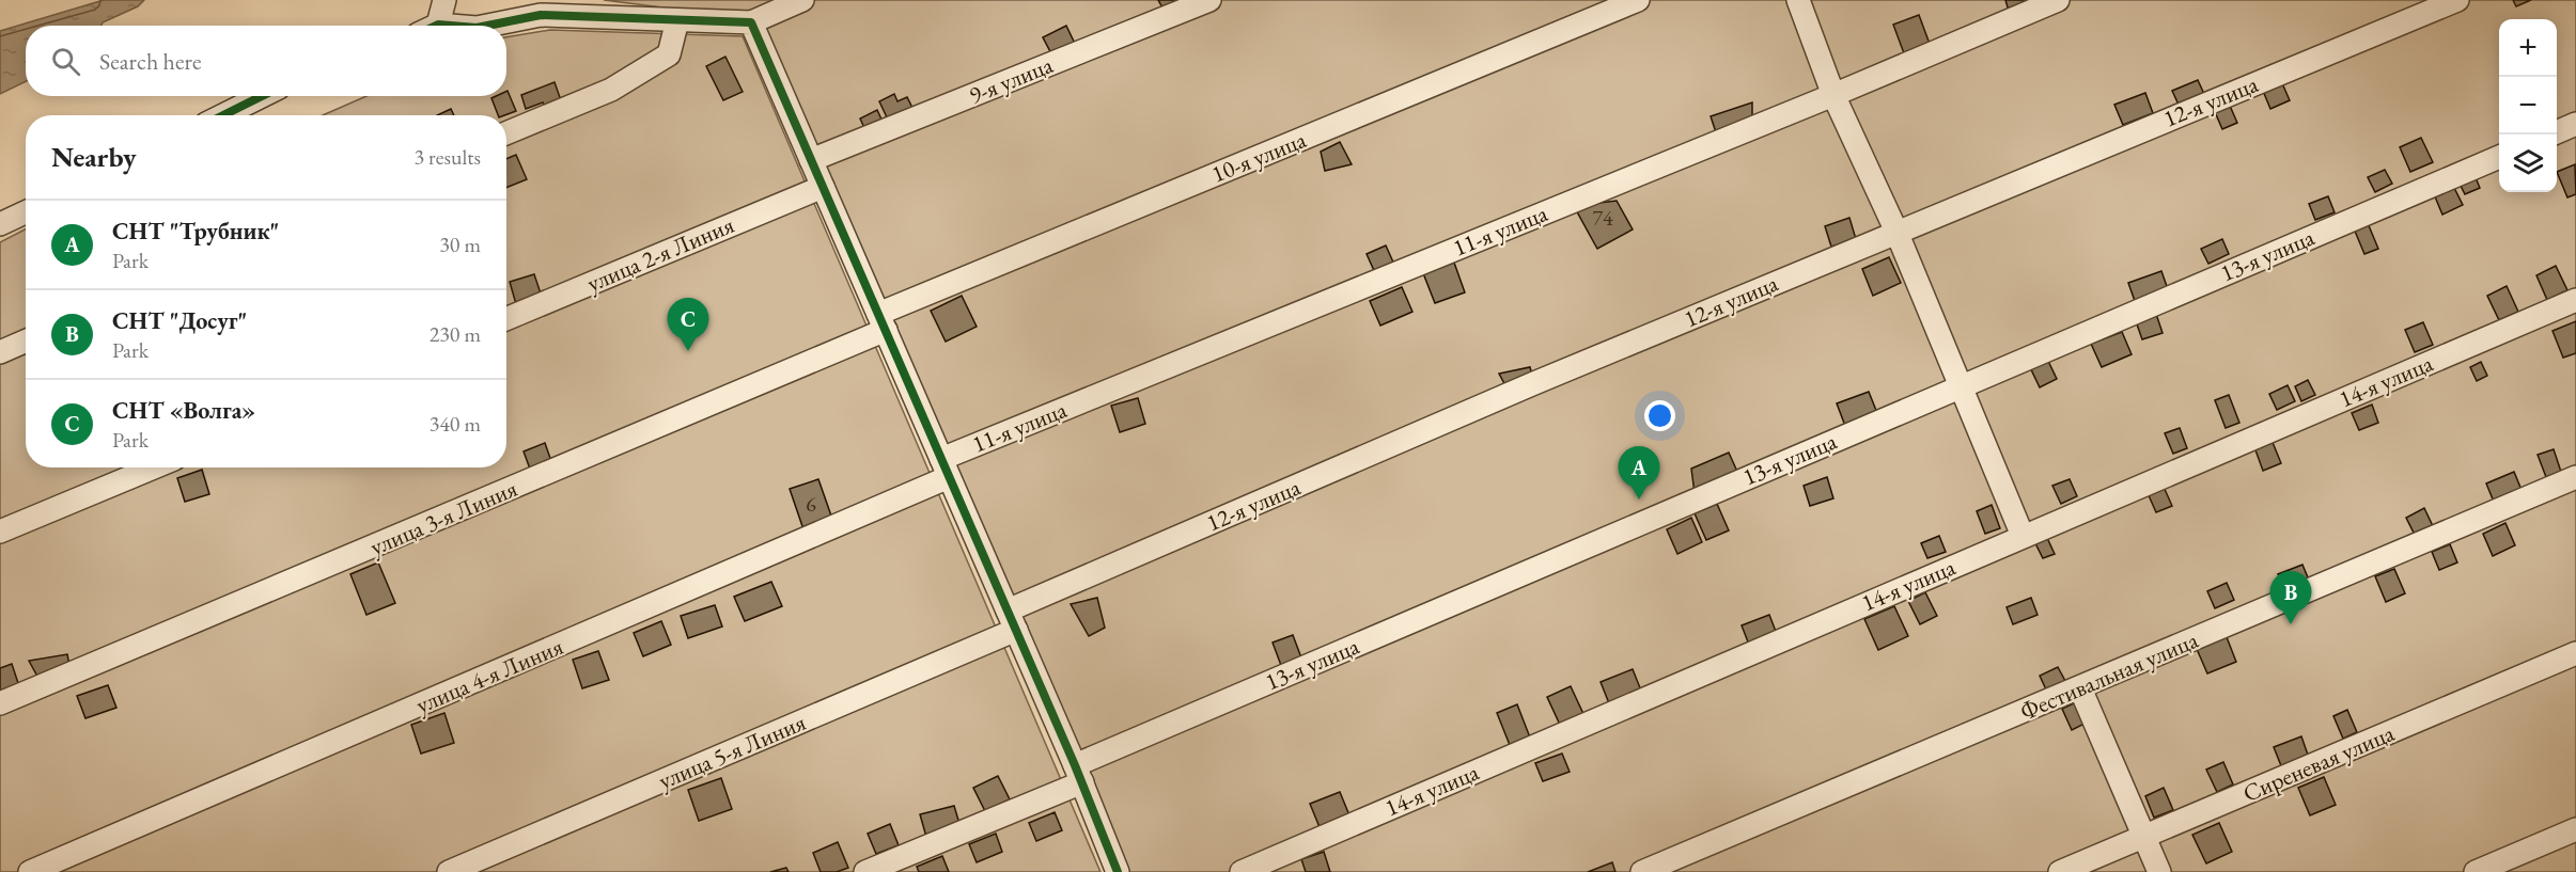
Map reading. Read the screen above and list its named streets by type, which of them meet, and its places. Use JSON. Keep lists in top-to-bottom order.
{
  "streets": {
    "street": [
      "9-я улица",
      "12-я улица",
      "10-я улица",
      "11-я улица",
      "улица 2-я Линия",
      "13-я улица",
      "14-я улица",
      "улица 3-я Линия",
      "улица 4-я Линия",
      "Фестивальная улица",
      "улица 5-я Линия",
      "Сиреневая улица"
    ]
  },
  "crossings": [
    ["12-я улица", "улица 5-я Линия"],
    ["10-я улица", "улица 3-я Линия"],
    ["11-я улица", "улица 4-я Линия"]
  ],
  "house_numbers": ["74", "6"],
  "page": {
    "map_buttons": ["+", "−"],
    "search": "Search here",
    "heading": ["Nearby", "3 results"],
    "list": [
      {
        "mark": "A",
        "name": "СНТ \"Трубник\"",
        "note": "Park",
        "value": "30 m"
      },
      {
        "mark": "B",
        "name": "СНТ \"Досуг\"",
        "note": "Park",
        "value": "230 m"
      },
      {
        "mark": "C",
        "name": "СНТ «Волга»",
        "note": "Park",
        "value": "340 m"
      }
    ],
    "pins": ["C", "A", "B"]
  }
}
